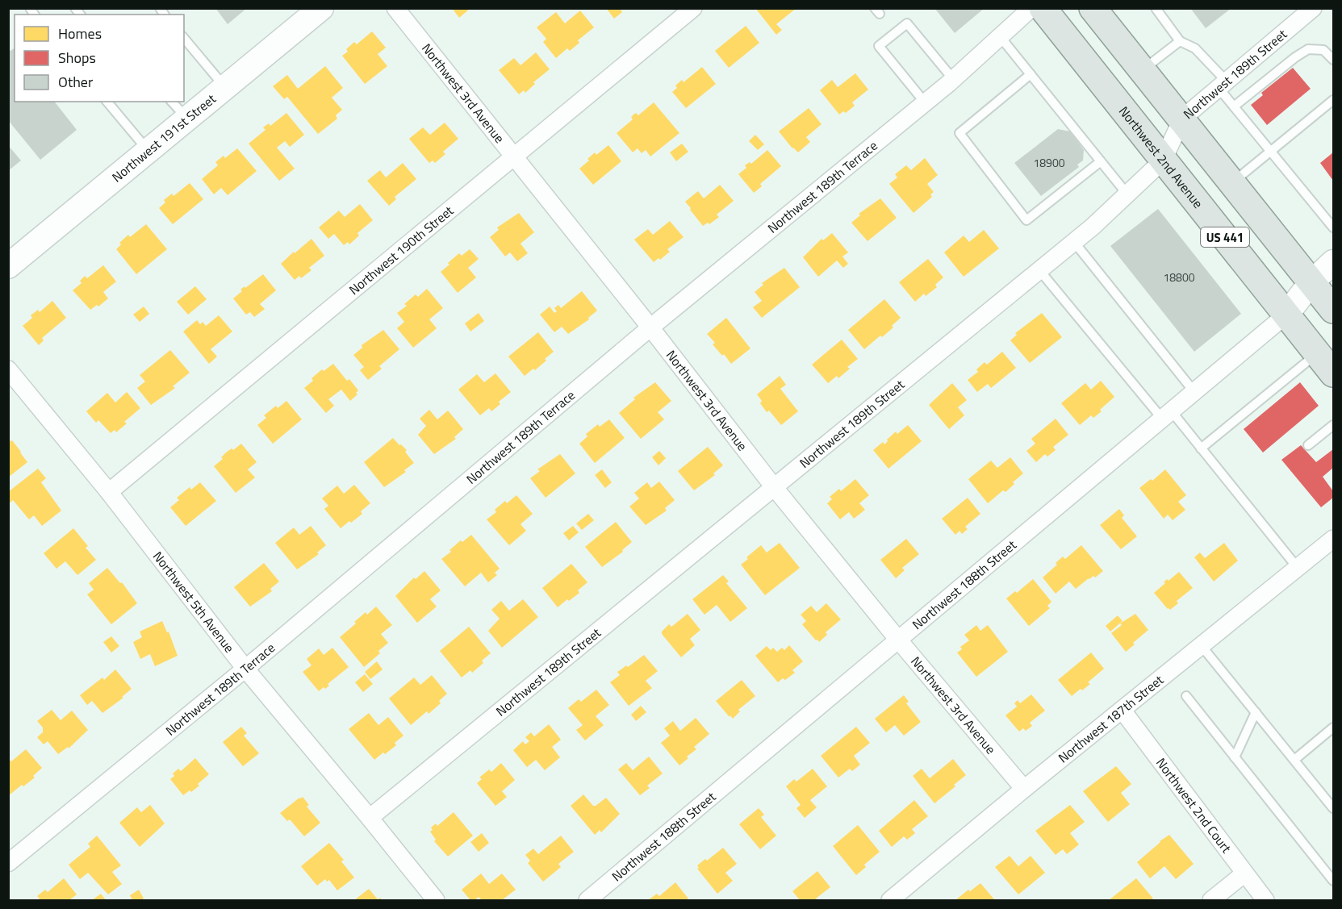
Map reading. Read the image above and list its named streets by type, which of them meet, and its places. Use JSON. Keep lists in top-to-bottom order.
{
  "streets": {
    "main road": ["Northwest 2nd Avenue", "US 441"],
    "street": [
      "Northwest 189th Street",
      "Northwest 3rd Avenue",
      "Northwest 191st Street",
      "Northwest 189th Terrace",
      "Northwest 190th Street",
      "Northwest 188th Street",
      "Northwest 5th Avenue",
      "Northwest 187th Street",
      "Northwest 2nd Court"
    ]
  },
  "crossings": [
    ["Northwest 189th Street", "Northwest 3rd Avenue"],
    ["Northwest 189th Street", "Northwest 2nd Avenue"],
    ["Northwest 189th Street", "US 441"],
    ["Northwest 189th Street", "Northwest 5th Avenue"],
    ["Northwest 3rd Avenue", "Northwest 189th Terrace"],
    ["Northwest 3rd Avenue", "Northwest 190th Street"],
    ["Northwest 3rd Avenue", "Northwest 188th Street"],
    ["Northwest 3rd Avenue", "Northwest 187th Street"],
    ["Northwest 2nd Avenue", "Northwest 188th Street"],
    ["Northwest 189th Terrace", "Northwest 5th Avenue"],
    ["US 441", "Northwest 188th Street"],
    ["Northwest 190th Street", "Northwest 5th Avenue"],
    ["Northwest 187th Street", "Northwest 2nd Court"]
  ],
  "house_numbers": ["18900", "18800"],
  "legend": ["Homes", "Shops", "Other"]
}
